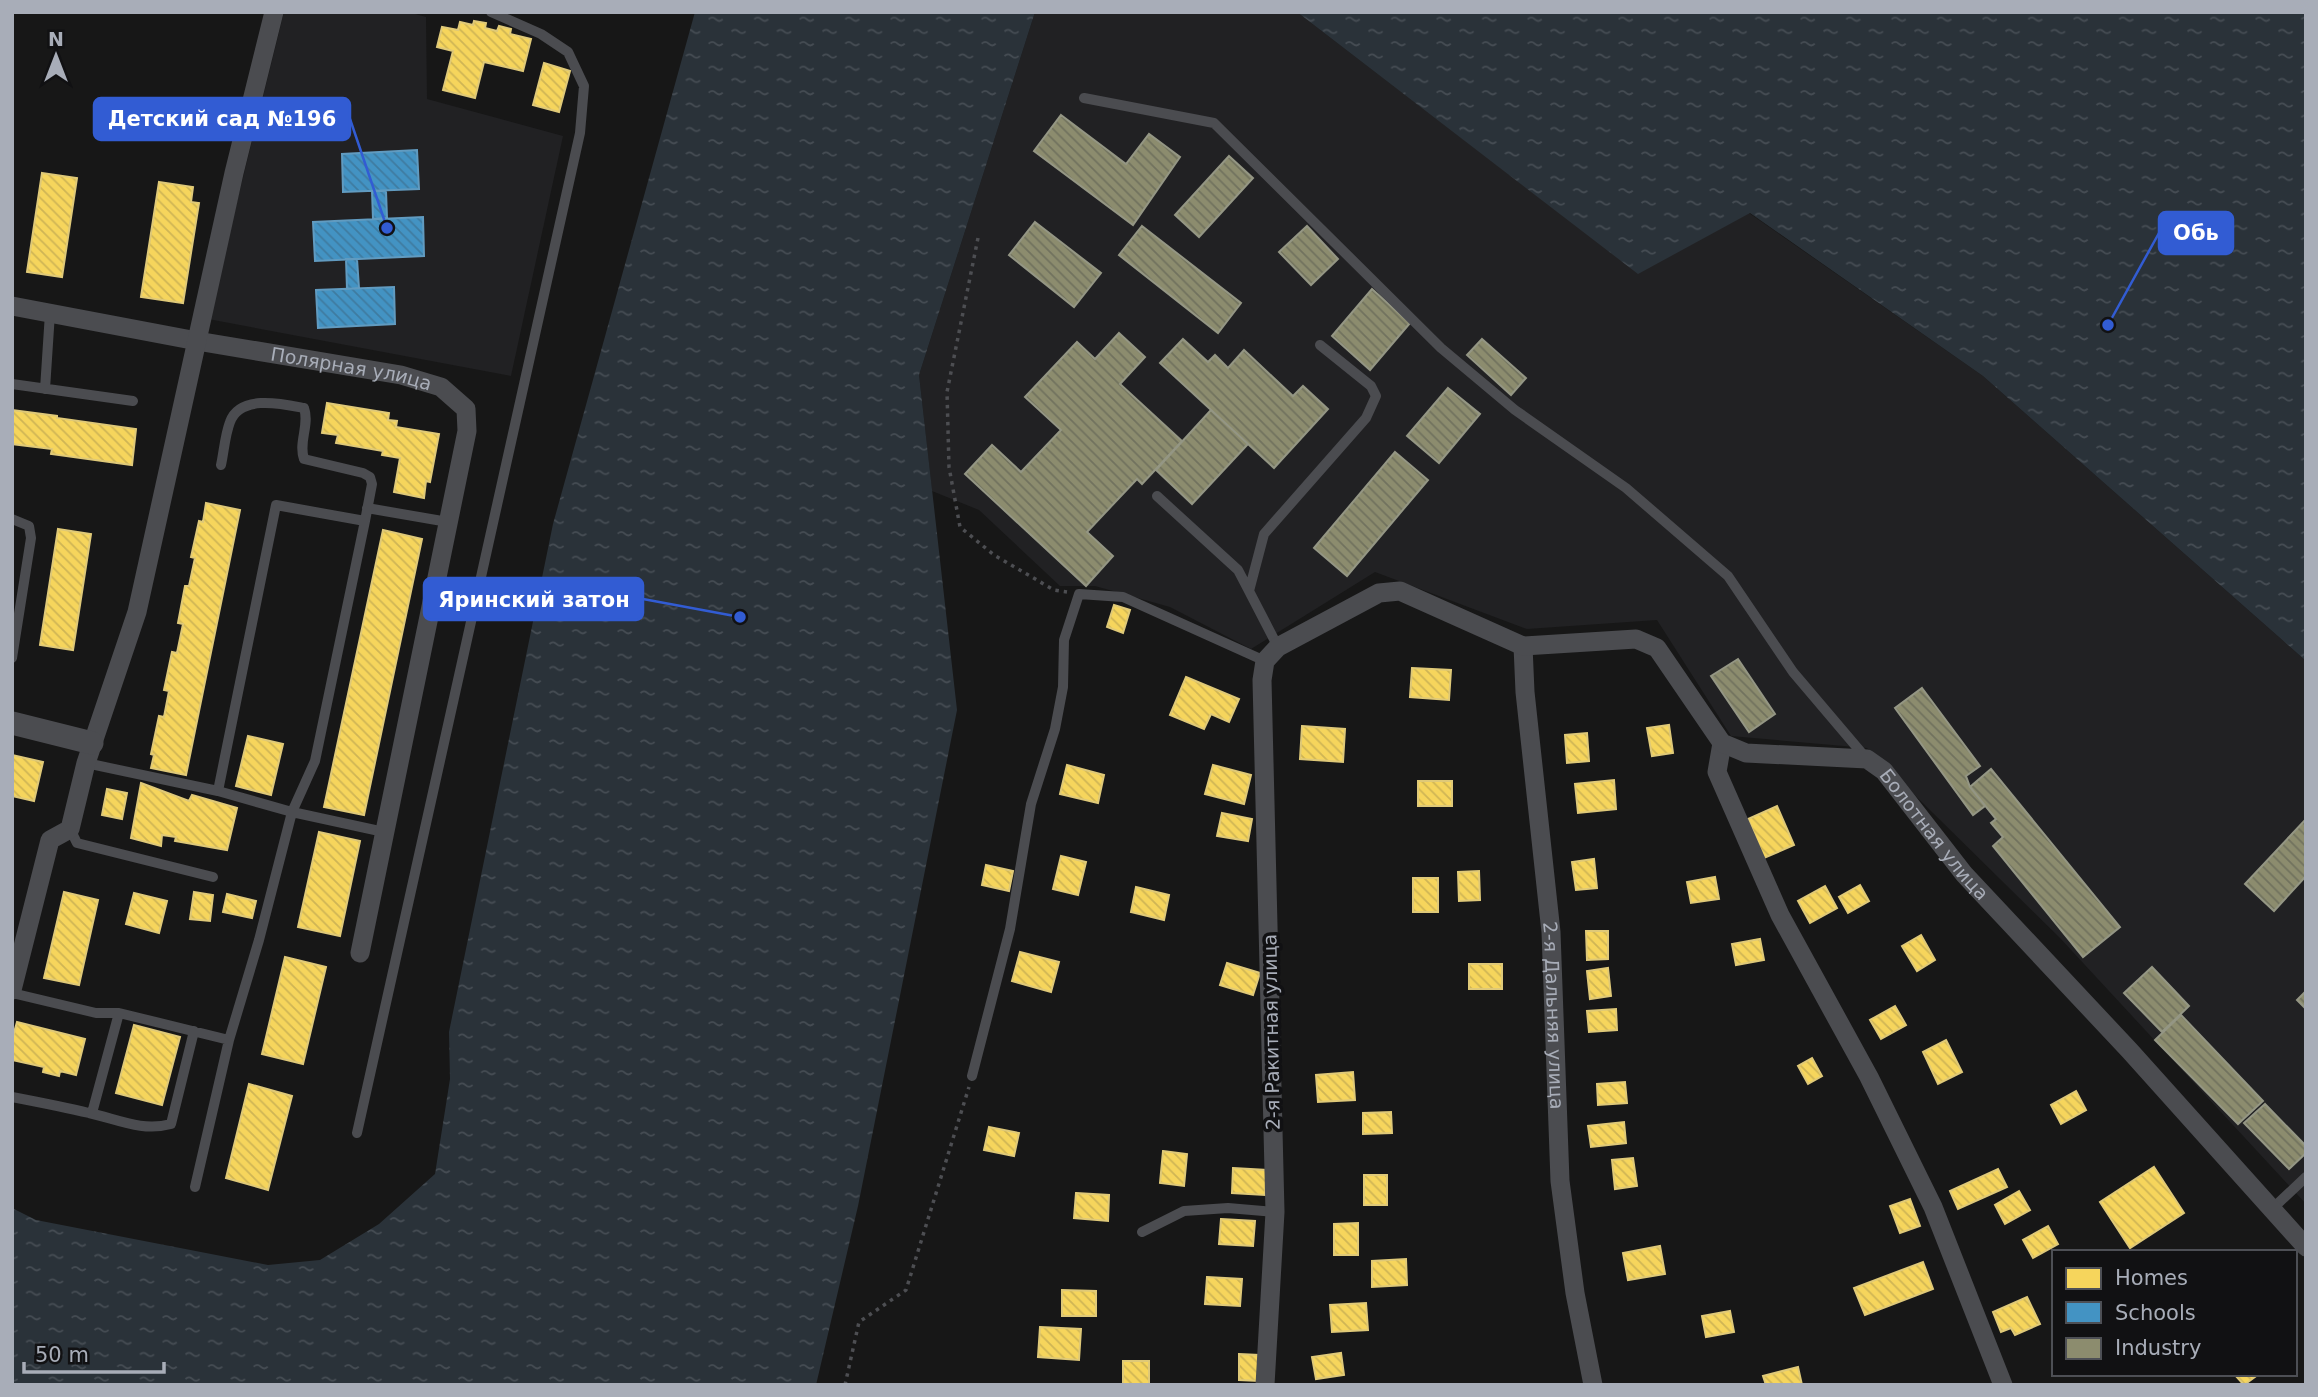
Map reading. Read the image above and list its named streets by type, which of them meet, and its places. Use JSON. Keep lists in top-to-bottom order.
{
  "streets": {
    "street": [
      "Полярная улица",
      "Болотная улица",
      "2-я Дальняя улица",
      "2-я Ракитная улица"
    ]
  },
  "places": ["Детский сад №196", "Обь", "Яринский затон"],
  "legend": ["Homes", "Schools", "Industry"],
  "scale_bar": "50 m",
  "north": "top"
}
